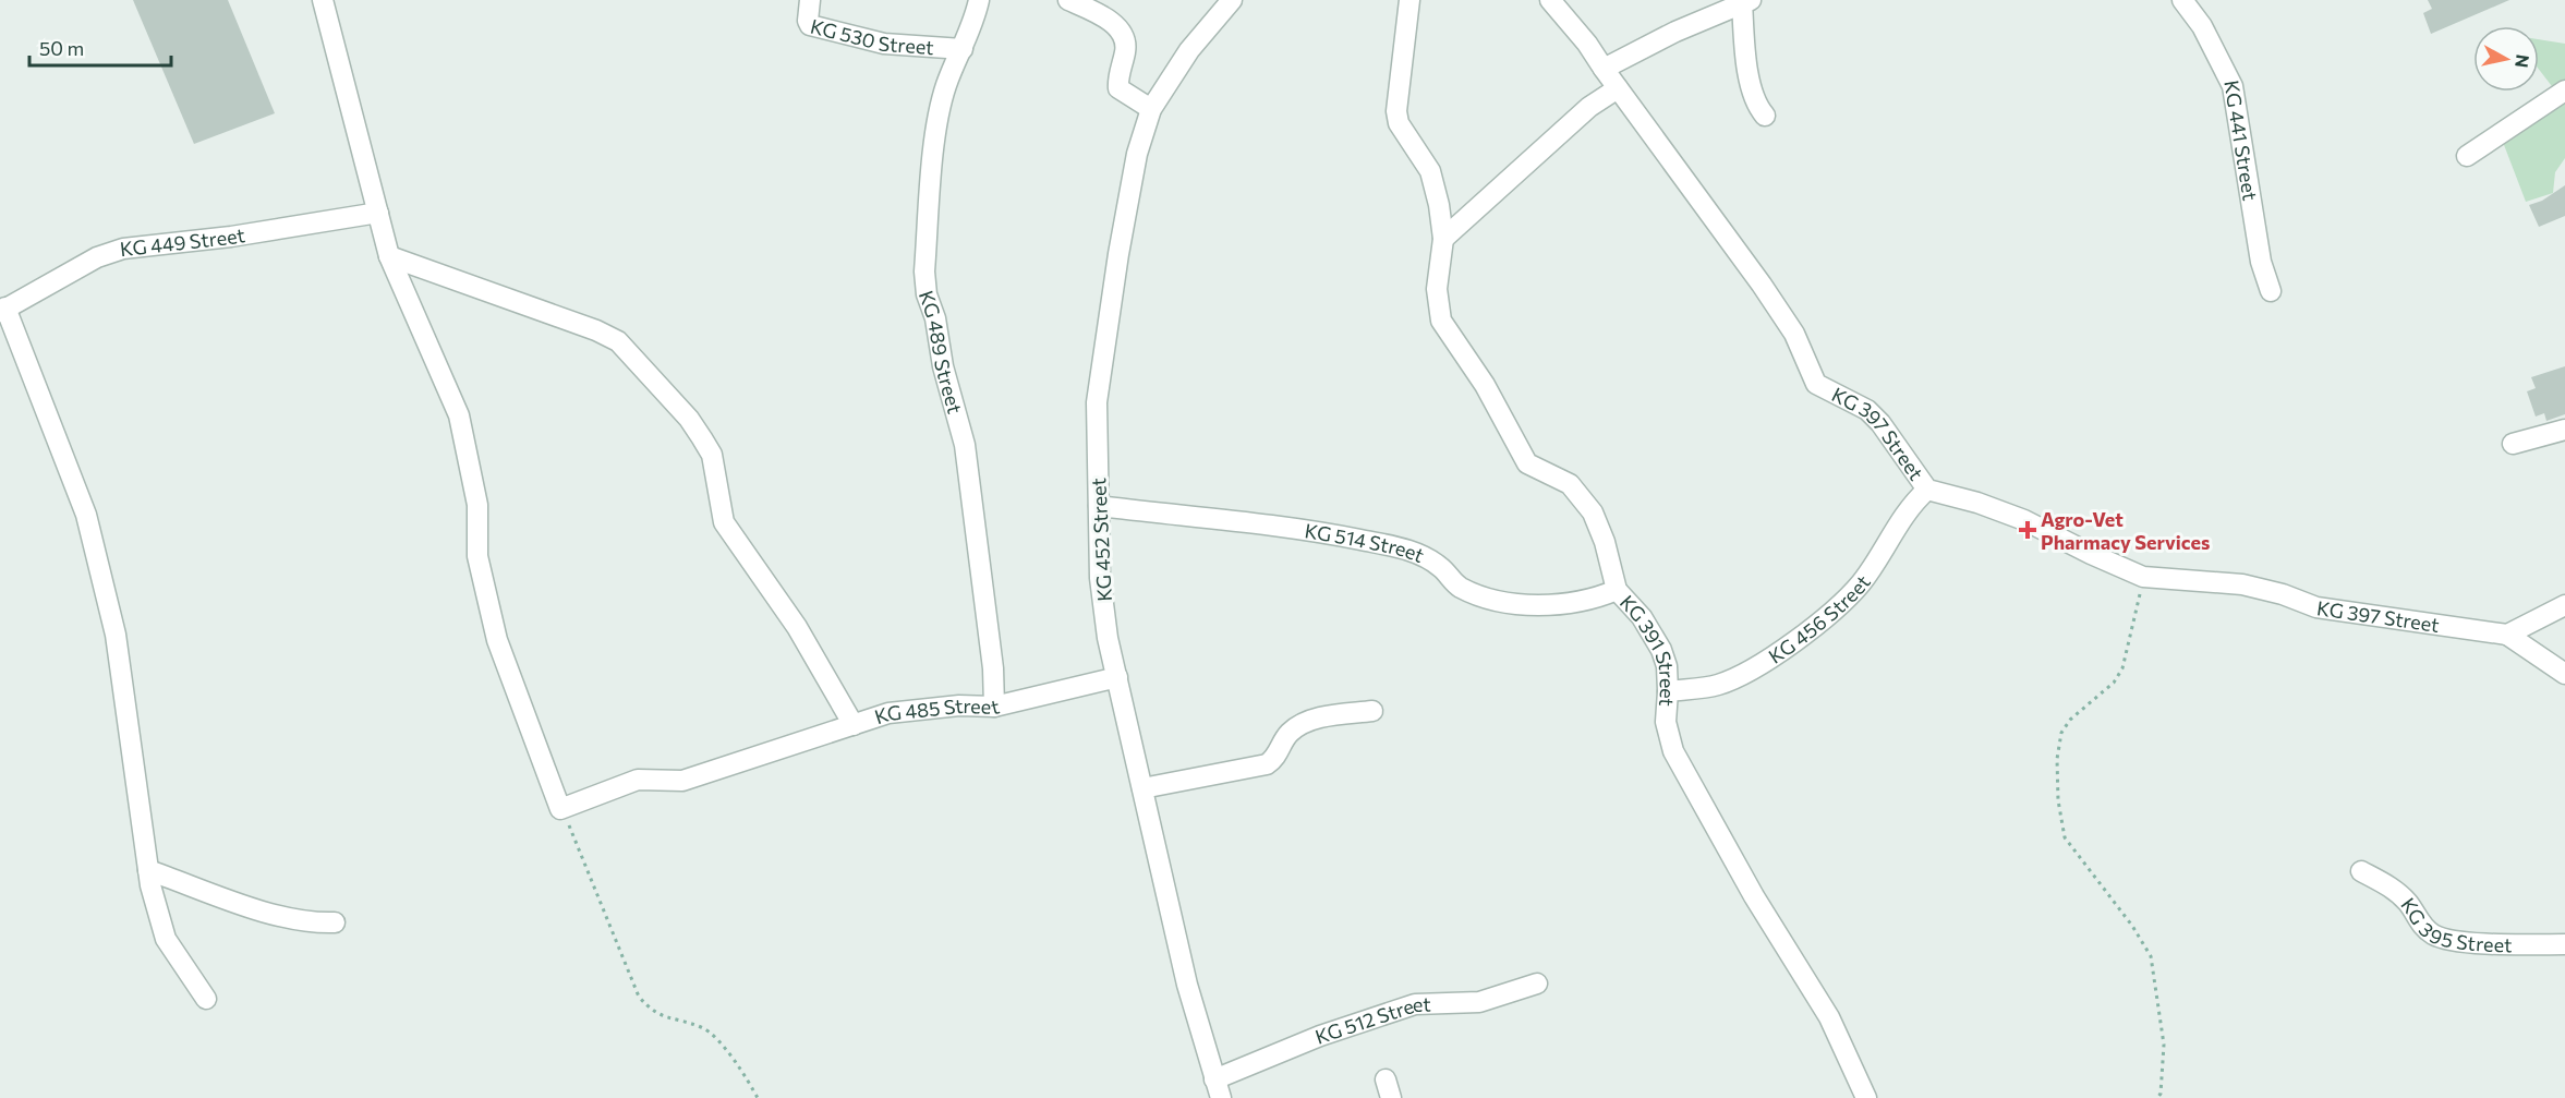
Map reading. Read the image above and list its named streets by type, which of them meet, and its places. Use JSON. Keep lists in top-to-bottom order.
{
  "streets": {
    "street": [
      "KG 530 Street",
      "KG 441 Street",
      "KG 449 Street",
      "KG 489 Street",
      "KG 397 Street",
      "KG 452 Street",
      "KG 514 Street",
      "KG 456 Street",
      "KG 391 Street",
      "KG 485 Street",
      "KG 395 Street",
      "KG 512 Street"
    ]
  },
  "crossings": [
    ["KG 530 Street", "KG 489 Street"],
    ["KG 489 Street", "KG 485 Street"],
    ["KG 397 Street", "KG 456 Street"],
    ["KG 452 Street", "KG 514 Street"],
    ["KG 452 Street", "KG 485 Street"],
    ["KG 452 Street", "KG 512 Street"],
    ["KG 514 Street", "KG 391 Street"],
    ["KG 456 Street", "KG 391 Street"]
  ],
  "places": {
    "health": ["Agro-Vet Pharmacy Services"]
  },
  "scale_bar": "50 m",
  "north": "right"
}
